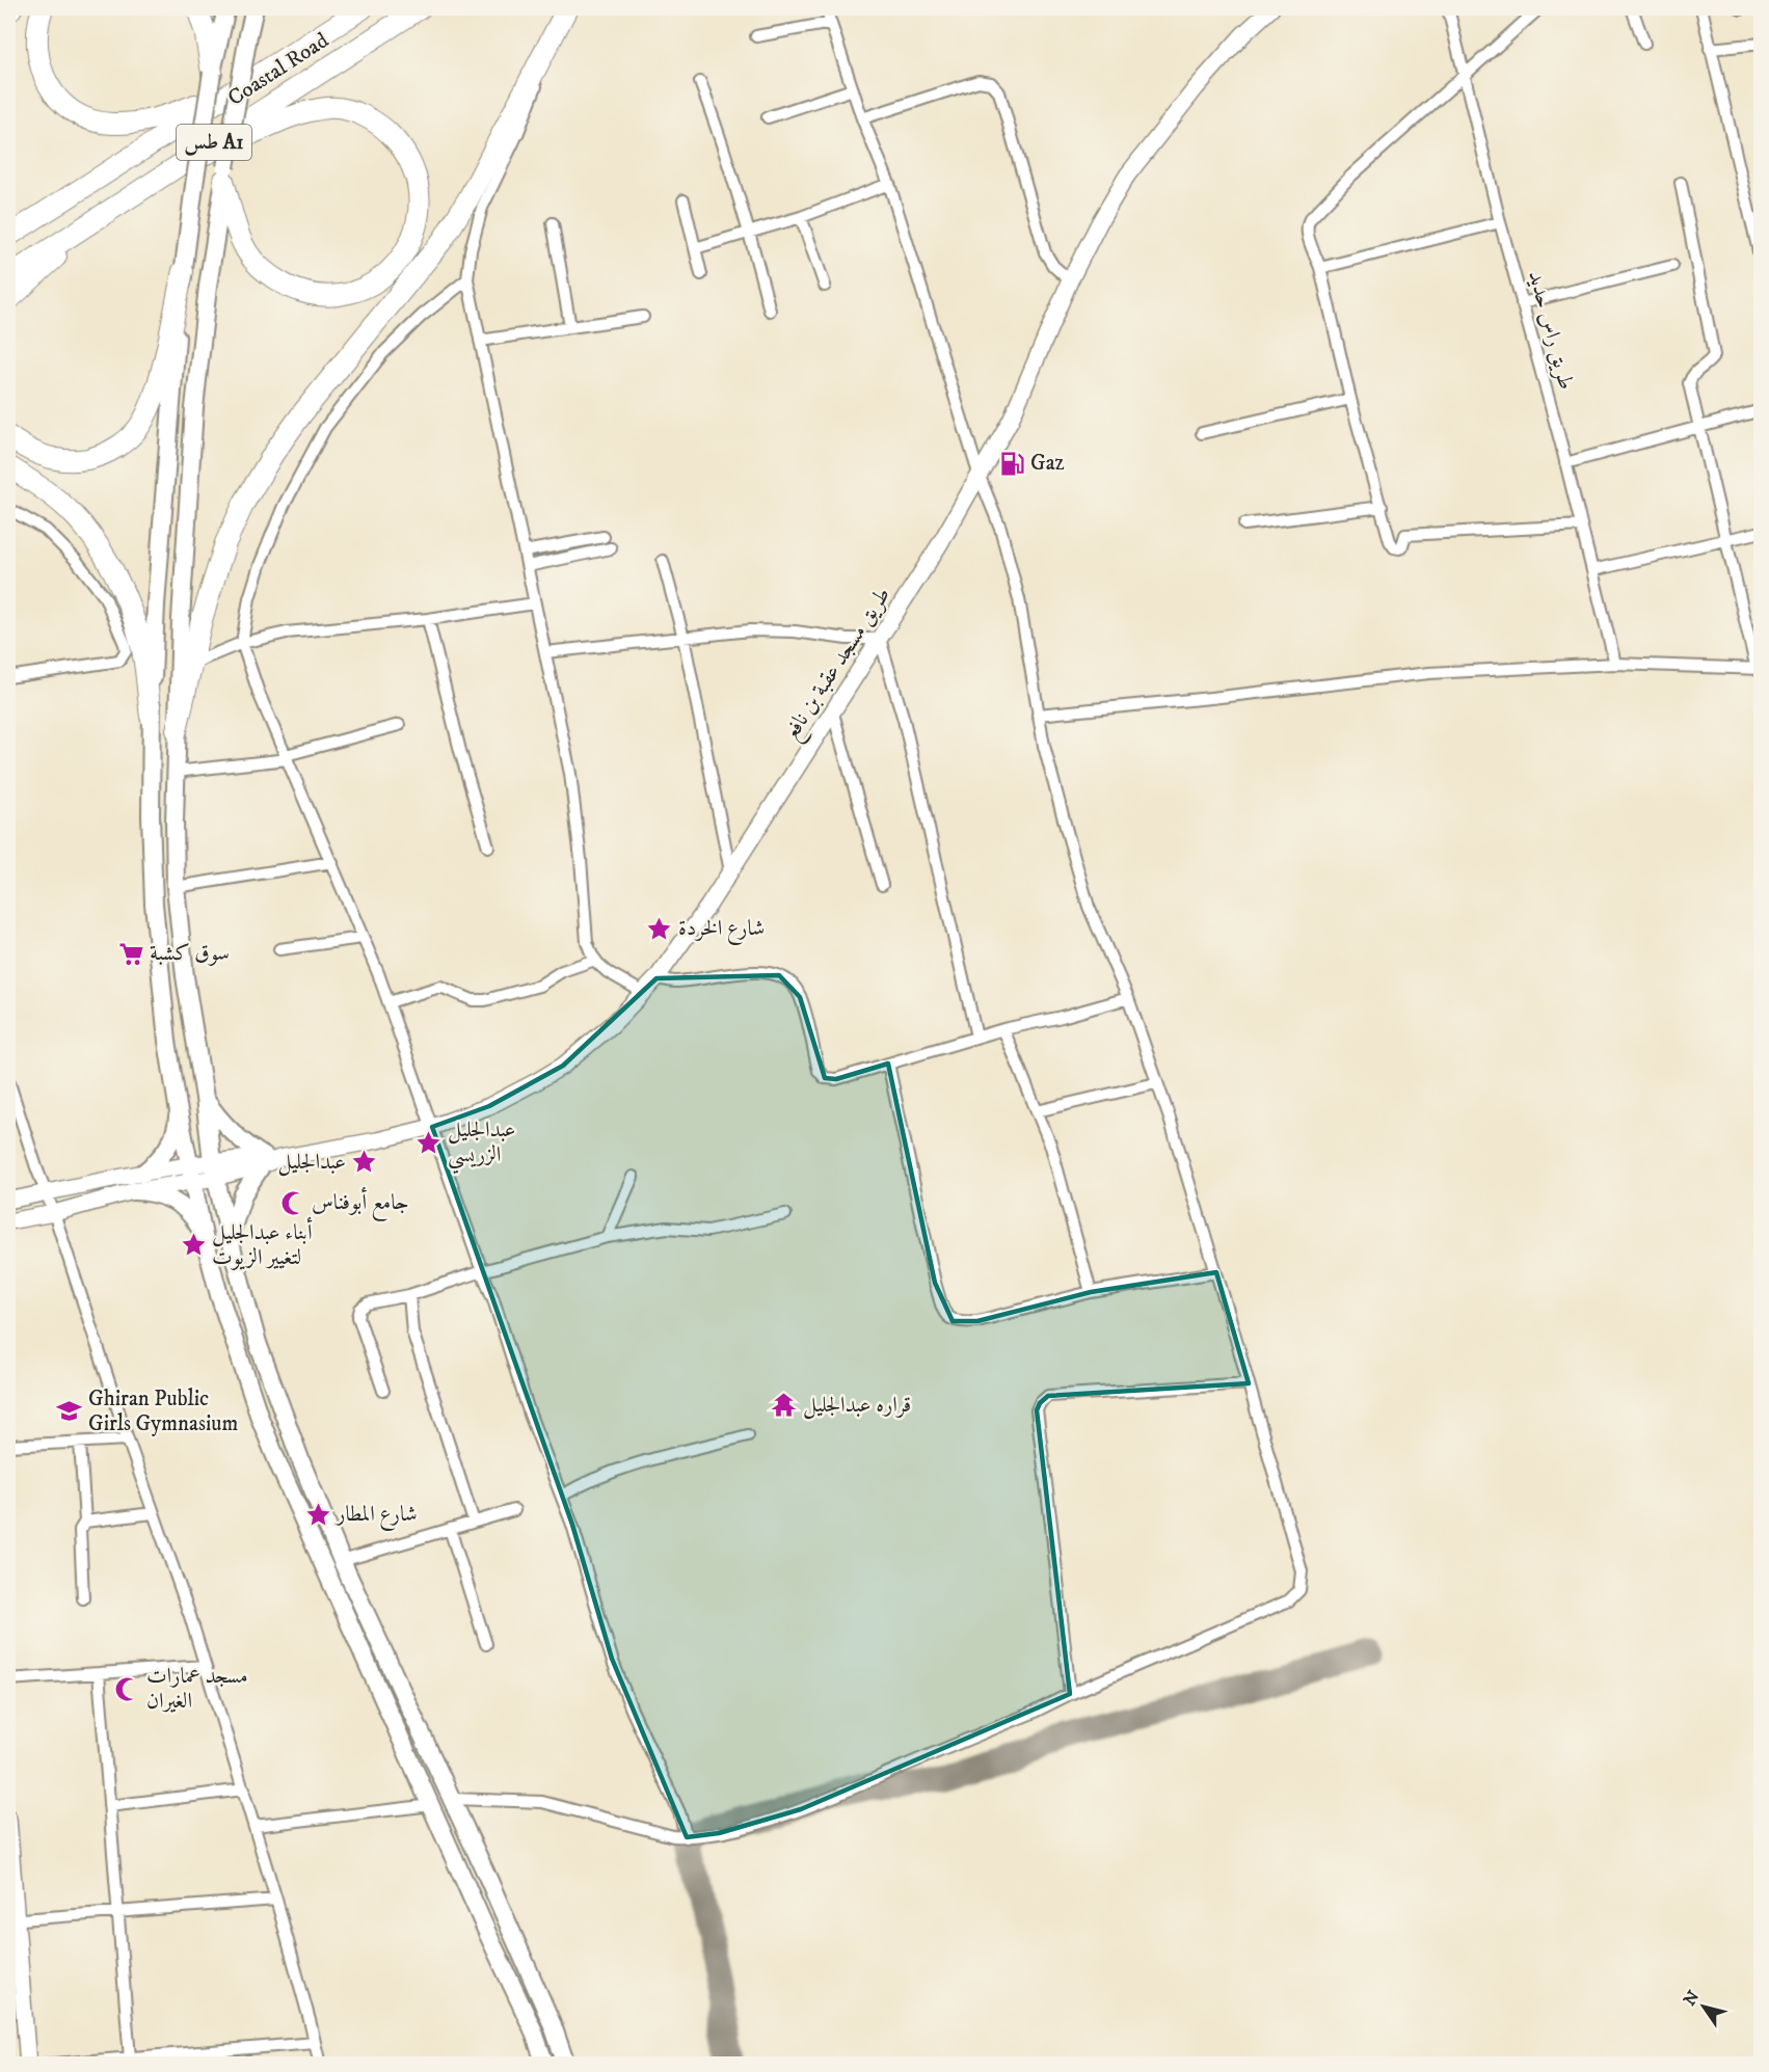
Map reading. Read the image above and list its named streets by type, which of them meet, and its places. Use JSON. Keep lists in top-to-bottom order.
{
  "streets": {
    "highway": ["Coastal Road", "طس A1"],
    "street": ["طريق راس حديد", "طريق مسجد عقبة بن نافع"]
  },
  "places": {
    "fuel station": ["Gaz"],
    "place": [
      "شارع الخردة",
      "عبدالجليل الزريسي",
      "عبدالجليل",
      "أبناء عبدالجليل لتغيير الزيوت",
      "شارع المطار"
    ],
    "supermarket": ["سوق كشبة"],
    "mosque": ["جامع أبوفناس", "مسجد عمارات الغيران"],
    "temple": ["قراره عبدالجليل"],
    "school or university": ["Ghiran Public Girls Gymnasium"]
  },
  "north": "top left"
}
